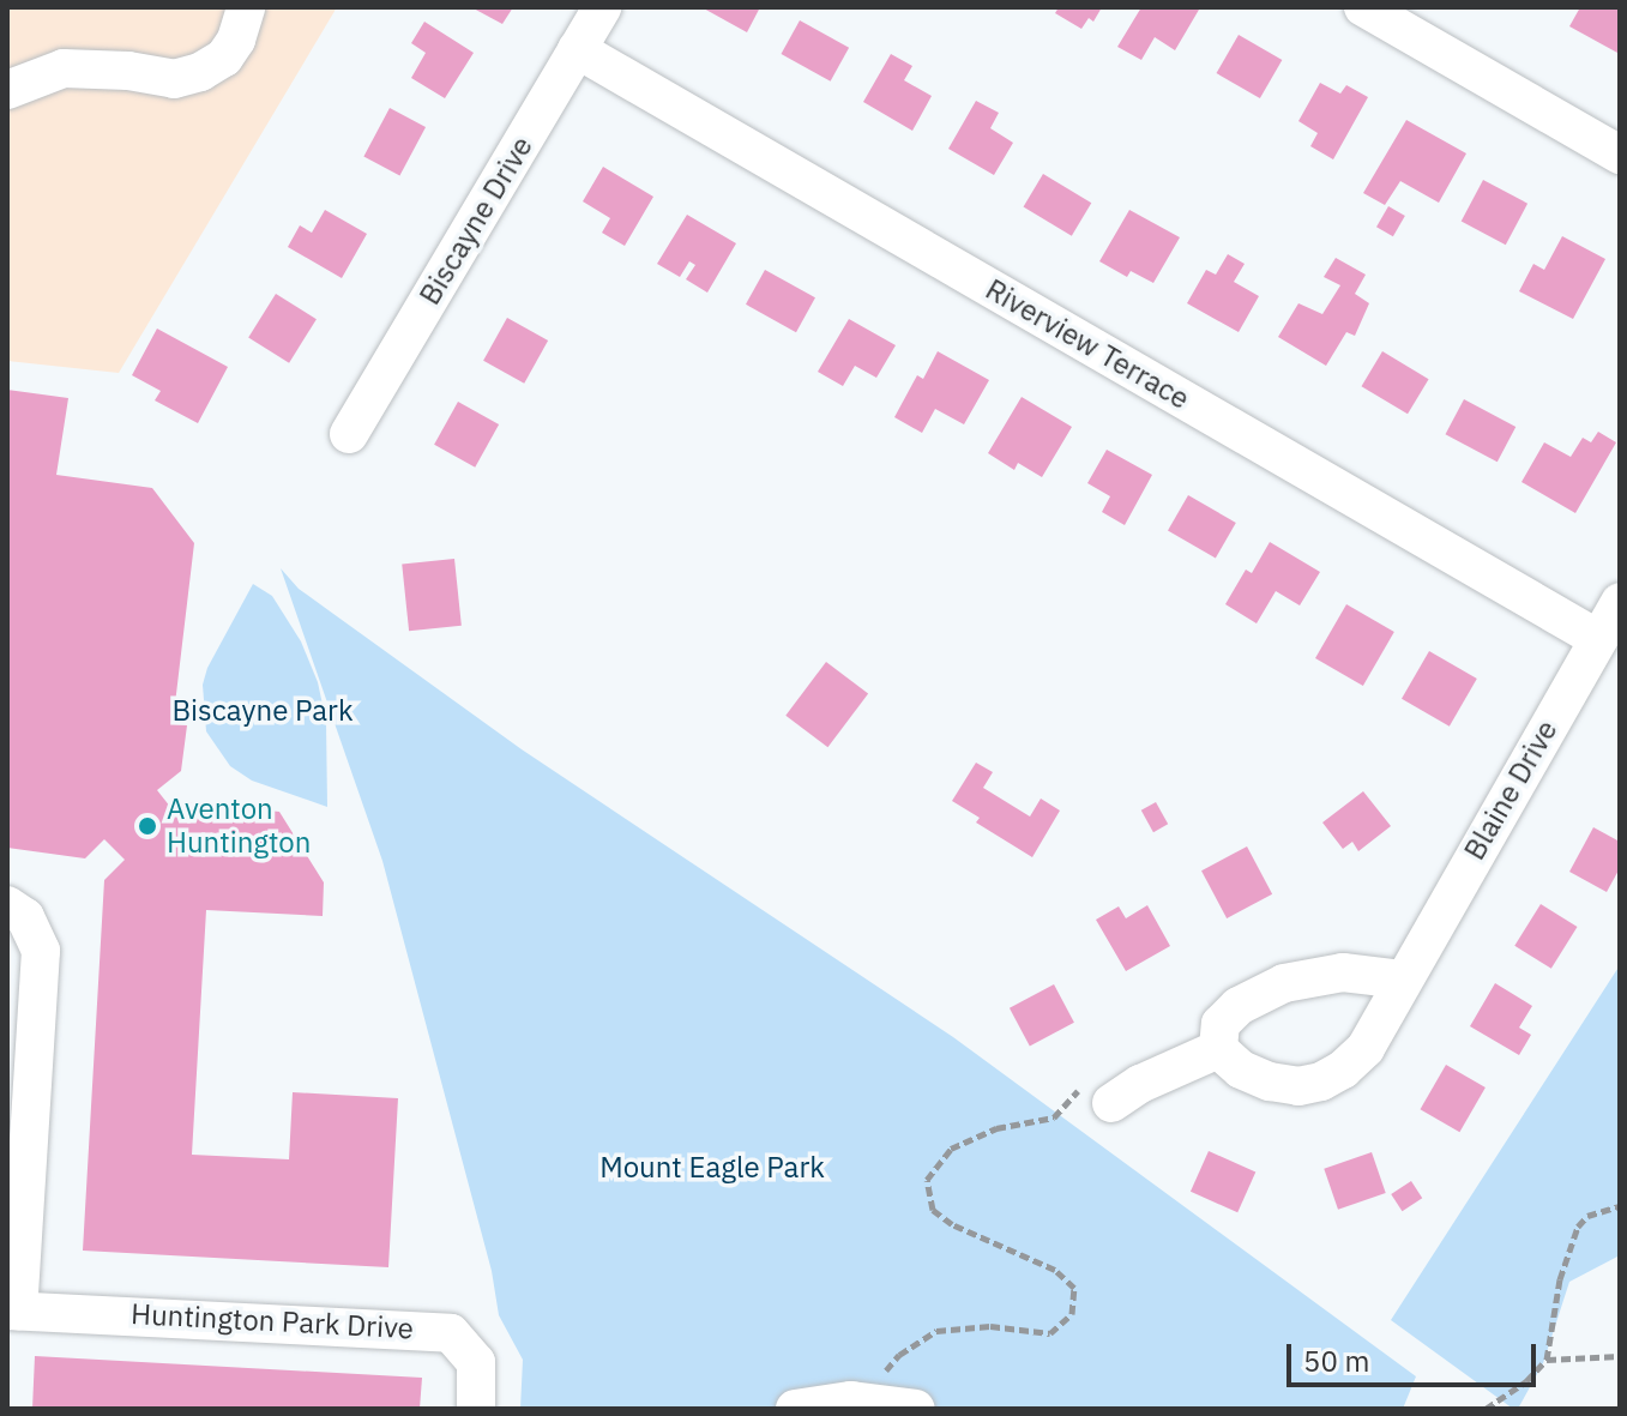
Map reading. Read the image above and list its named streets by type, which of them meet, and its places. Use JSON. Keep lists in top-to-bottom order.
{
  "streets": {
    "street": [
      "Biscayne Drive",
      "Riverview Terrace",
      "Blaine Drive",
      "Huntington Park Drive"
    ]
  },
  "crossings": [
    ["Biscayne Drive", "Riverview Terrace"],
    ["Riverview Terrace", "Blaine Drive"]
  ],
  "parks": ["Biscayne Park", "Mount Eagle Park"],
  "places": ["Aventon Huntington"],
  "scale_bar": "50 m"
}
